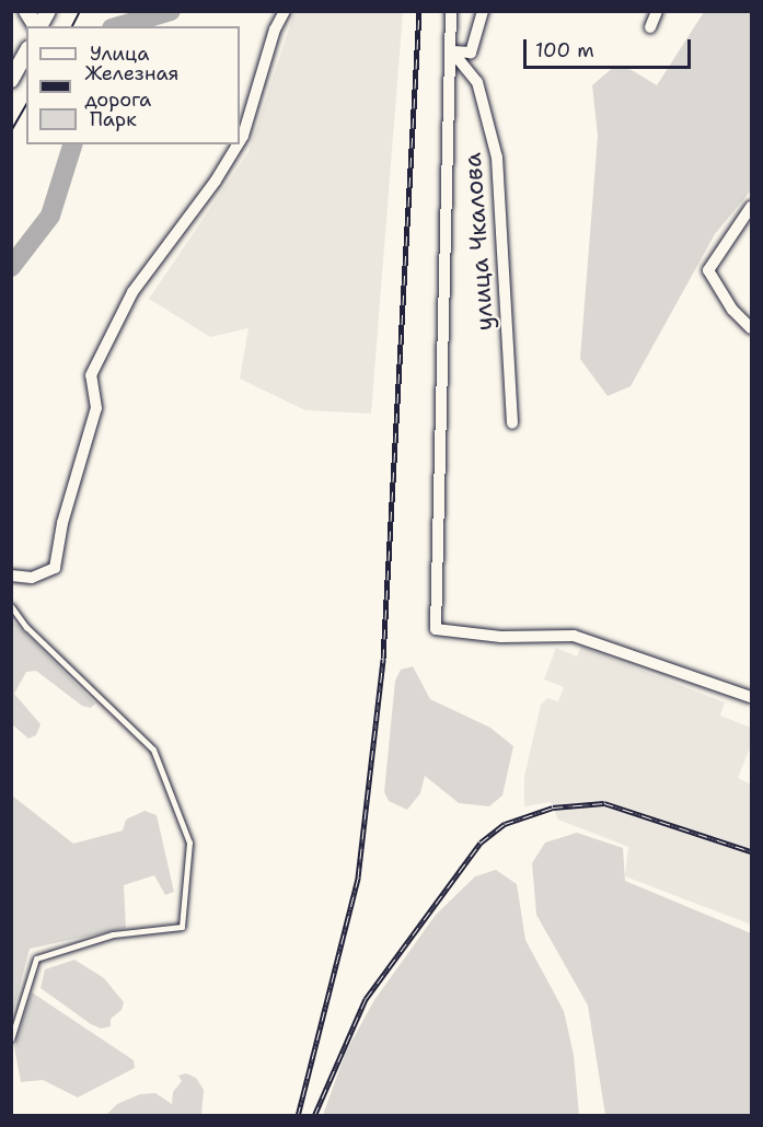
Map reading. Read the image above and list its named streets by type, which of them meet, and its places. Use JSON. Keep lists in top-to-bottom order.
{
  "streets": {
    "street": ["улица Чкалова"]
  },
  "legend": ["Улица", "Железная дорога", "Парк"],
  "scale_bar": "100 m"
}
